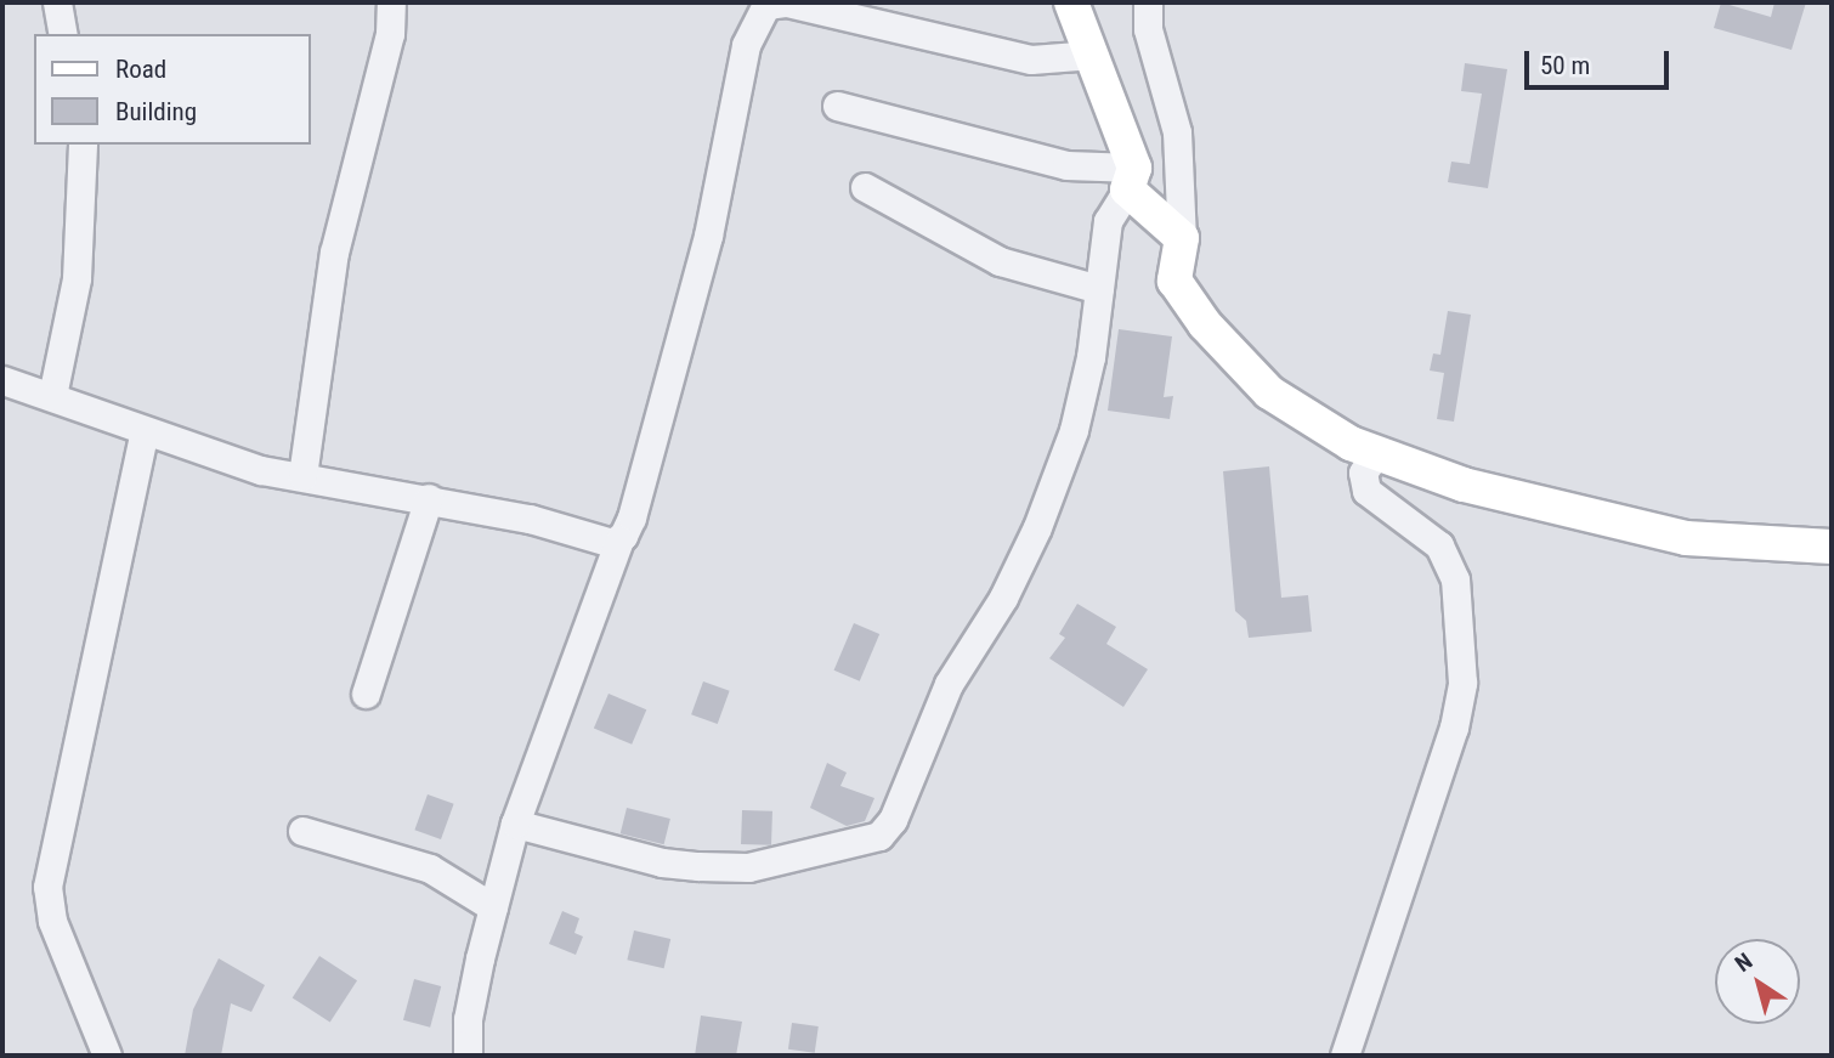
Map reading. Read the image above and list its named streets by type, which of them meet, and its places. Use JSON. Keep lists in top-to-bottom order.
{
  "legend": ["Road", "Building"],
  "scale_bar": "50 m",
  "north": "top left"
}
